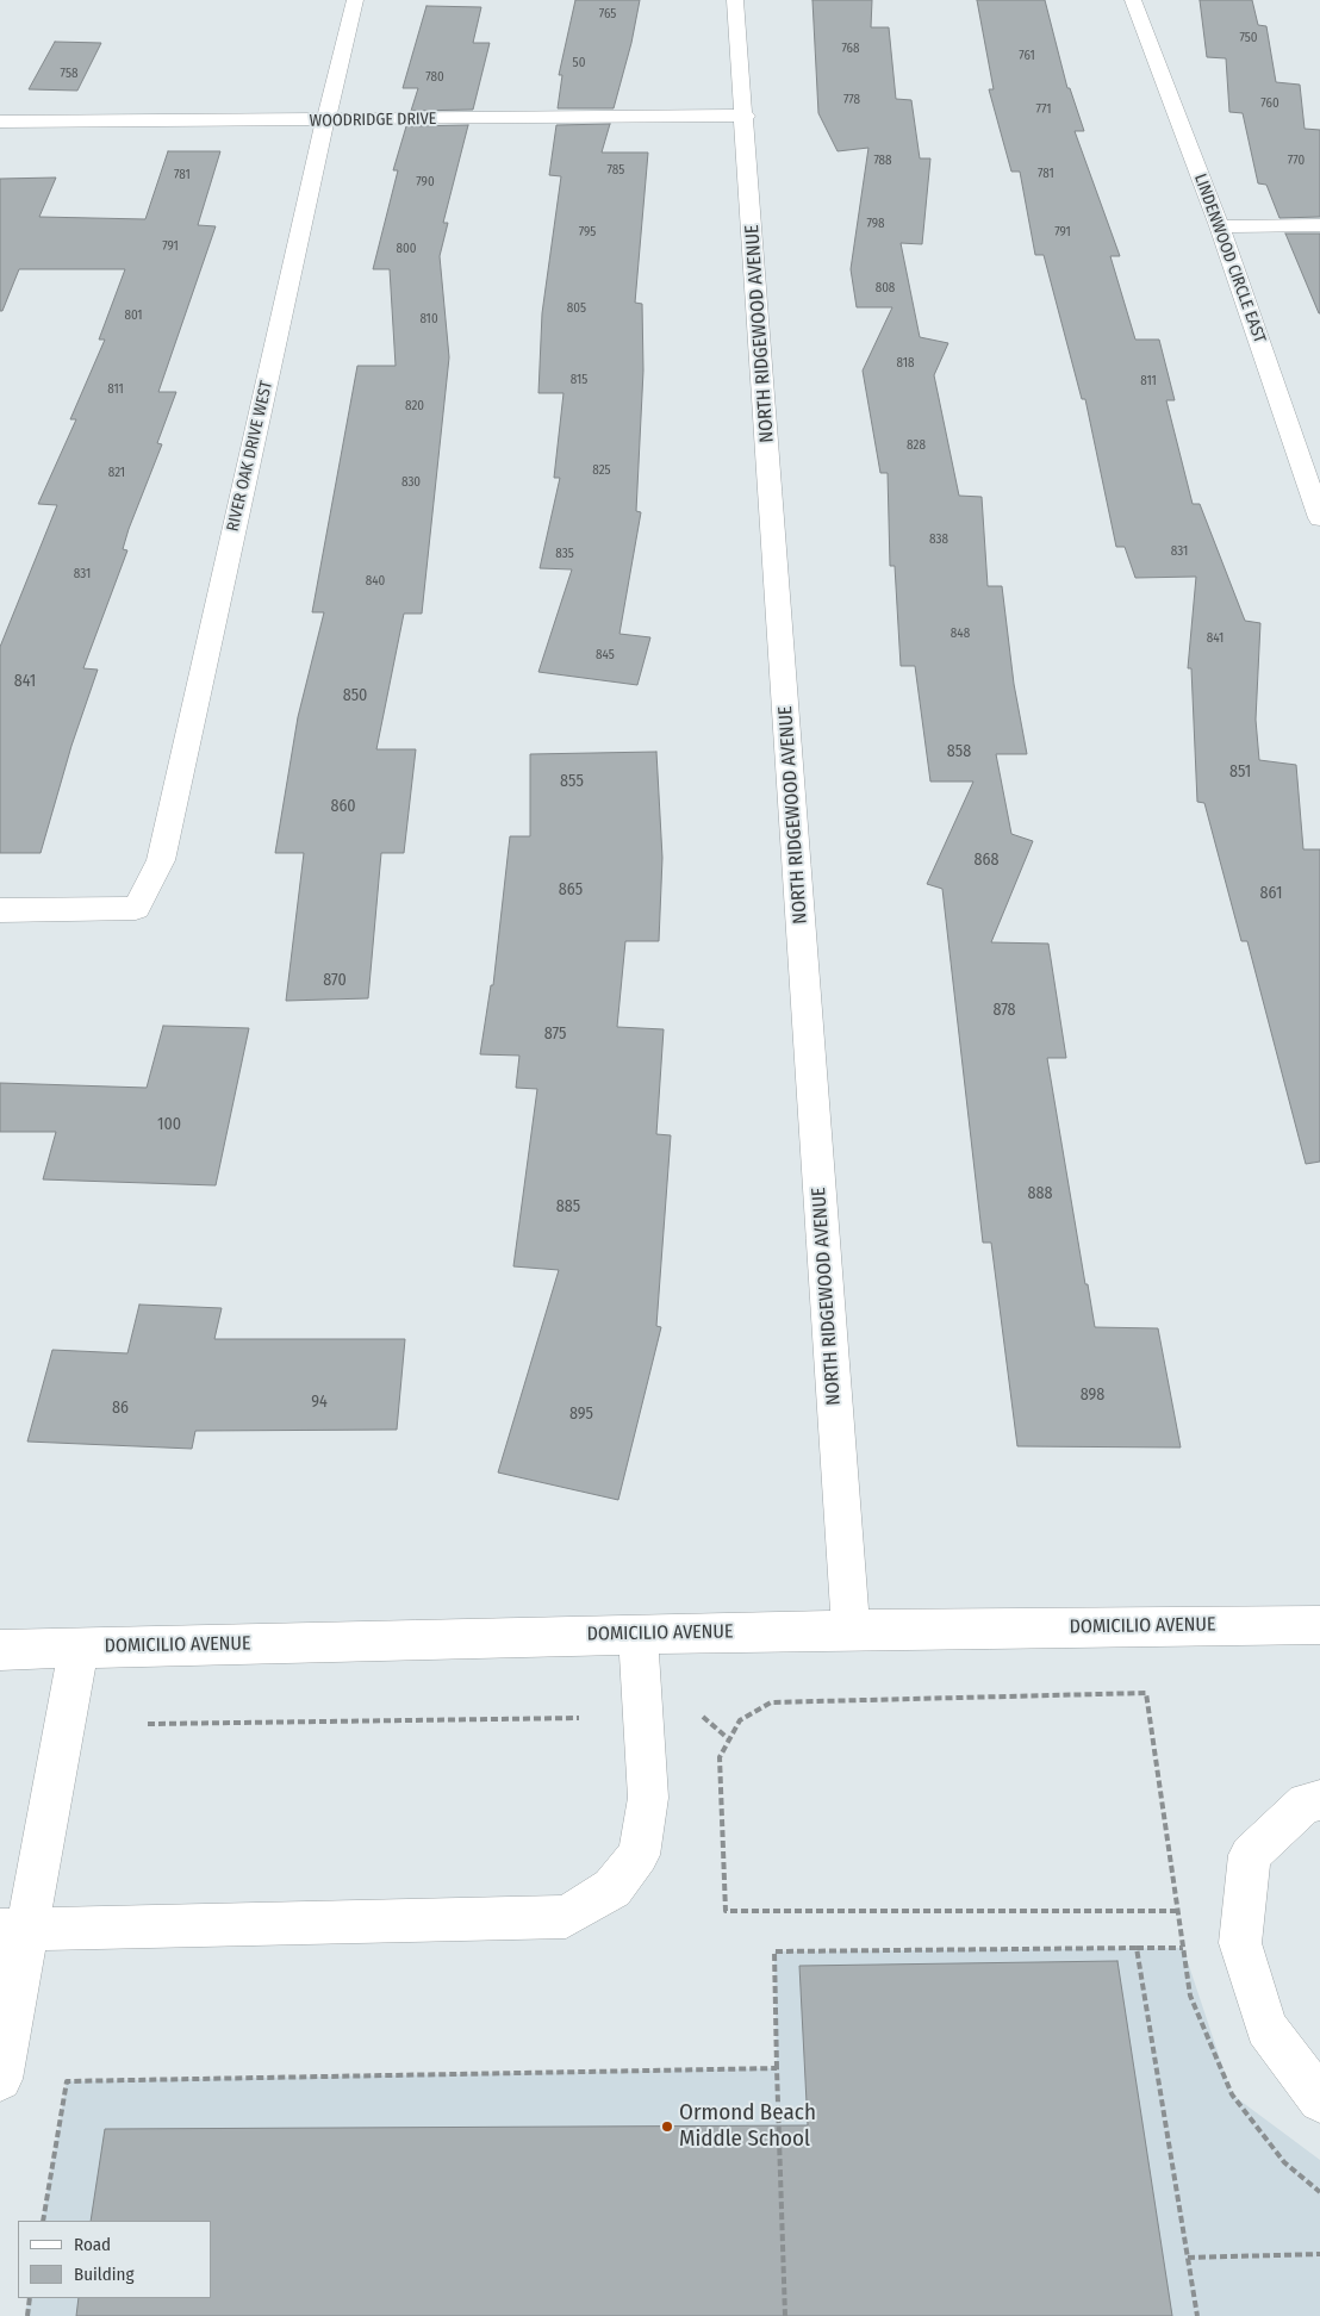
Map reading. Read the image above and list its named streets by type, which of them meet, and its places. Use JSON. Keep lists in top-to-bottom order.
{
  "streets": {
    "street": [
      "WOODRIDGE DRIVE",
      "LINDENWOOD CIRCLE EAST",
      "NORTH RIDGEWOOD AVENUE",
      "RIVER OAK DRIVE WEST",
      "DOMICILIO AVENUE"
    ]
  },
  "crossings": [
    ["WOODRIDGE DRIVE", "NORTH RIDGEWOOD AVENUE"],
    ["WOODRIDGE DRIVE", "RIVER OAK DRIVE WEST"],
    ["NORTH RIDGEWOOD AVENUE", "DOMICILIO AVENUE"]
  ],
  "places": ["Ormond Beach Middle School"],
  "house_numbers": [
    "765",
    "750",
    "768",
    "761",
    "50",
    "758",
    "780",
    "778",
    "760",
    "771",
    "788",
    "770",
    "785",
    "781",
    "781",
    "790",
    "798",
    "795",
    "791",
    "791",
    "800",
    "808",
    "805",
    "801",
    "810",
    "818",
    "815",
    "811",
    "811",
    "820",
    "828",
    "825",
    "821",
    "830",
    "838",
    "831",
    "835",
    "831",
    "840",
    "848",
    "841",
    "845",
    "841",
    "850",
    "858",
    "851",
    "855",
    "860",
    "868",
    "865",
    "861",
    "870",
    "878",
    "875",
    "100",
    "888",
    "885",
    "898",
    "94",
    "86",
    "895"
  ],
  "legend": ["Road", "Building"]
}
